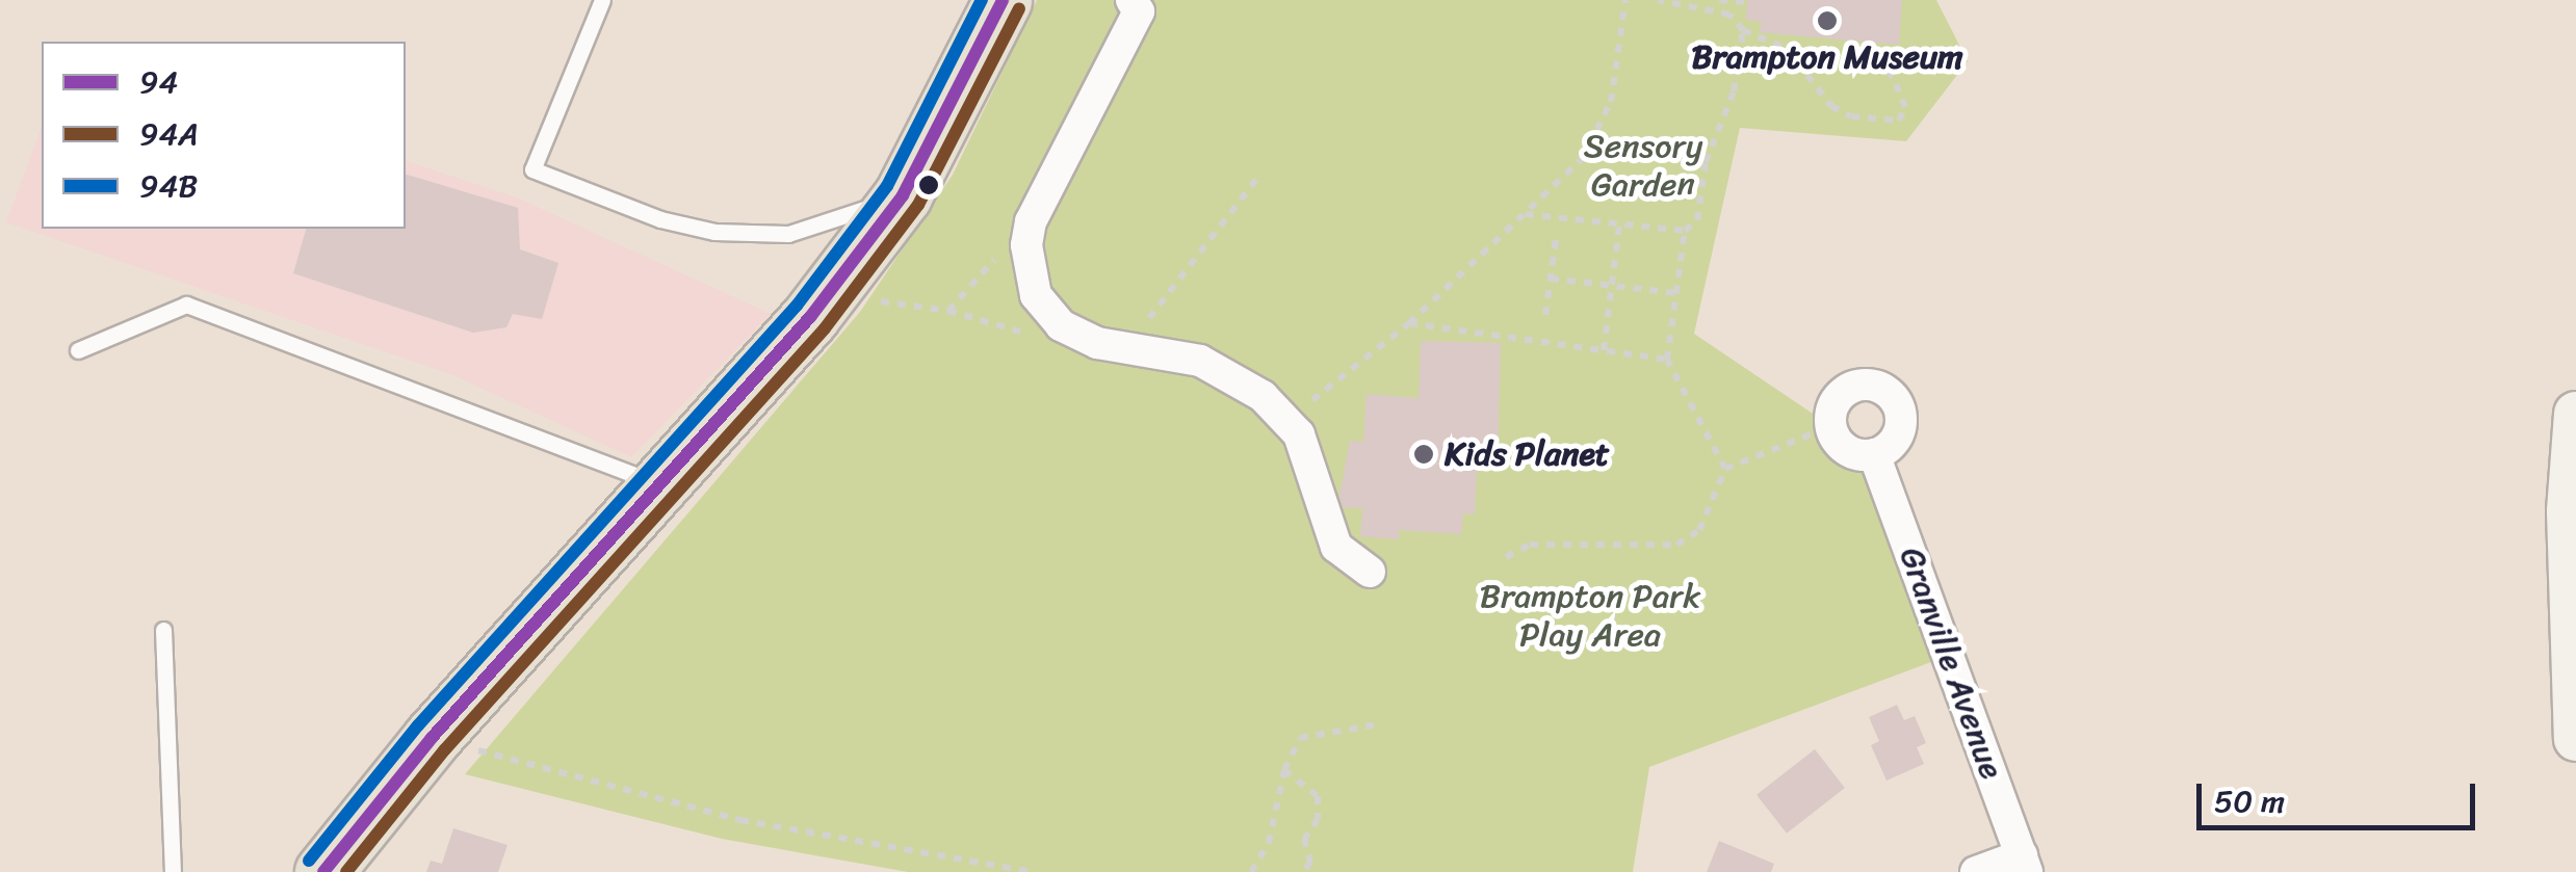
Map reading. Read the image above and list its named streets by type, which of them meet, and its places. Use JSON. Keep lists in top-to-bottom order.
{
  "streets": {
    "street": ["Granville Avenue"]
  },
  "parks": ["Sensory Garden", "Brampton Park Play Area"],
  "places": ["Brampton Museum", "Kids Planet"],
  "lines": ["transit line 94", "transit line 94B", "transit line 94A"],
  "legend": ["94", "94A", "94B"],
  "scale_bar": "50 m"
}
